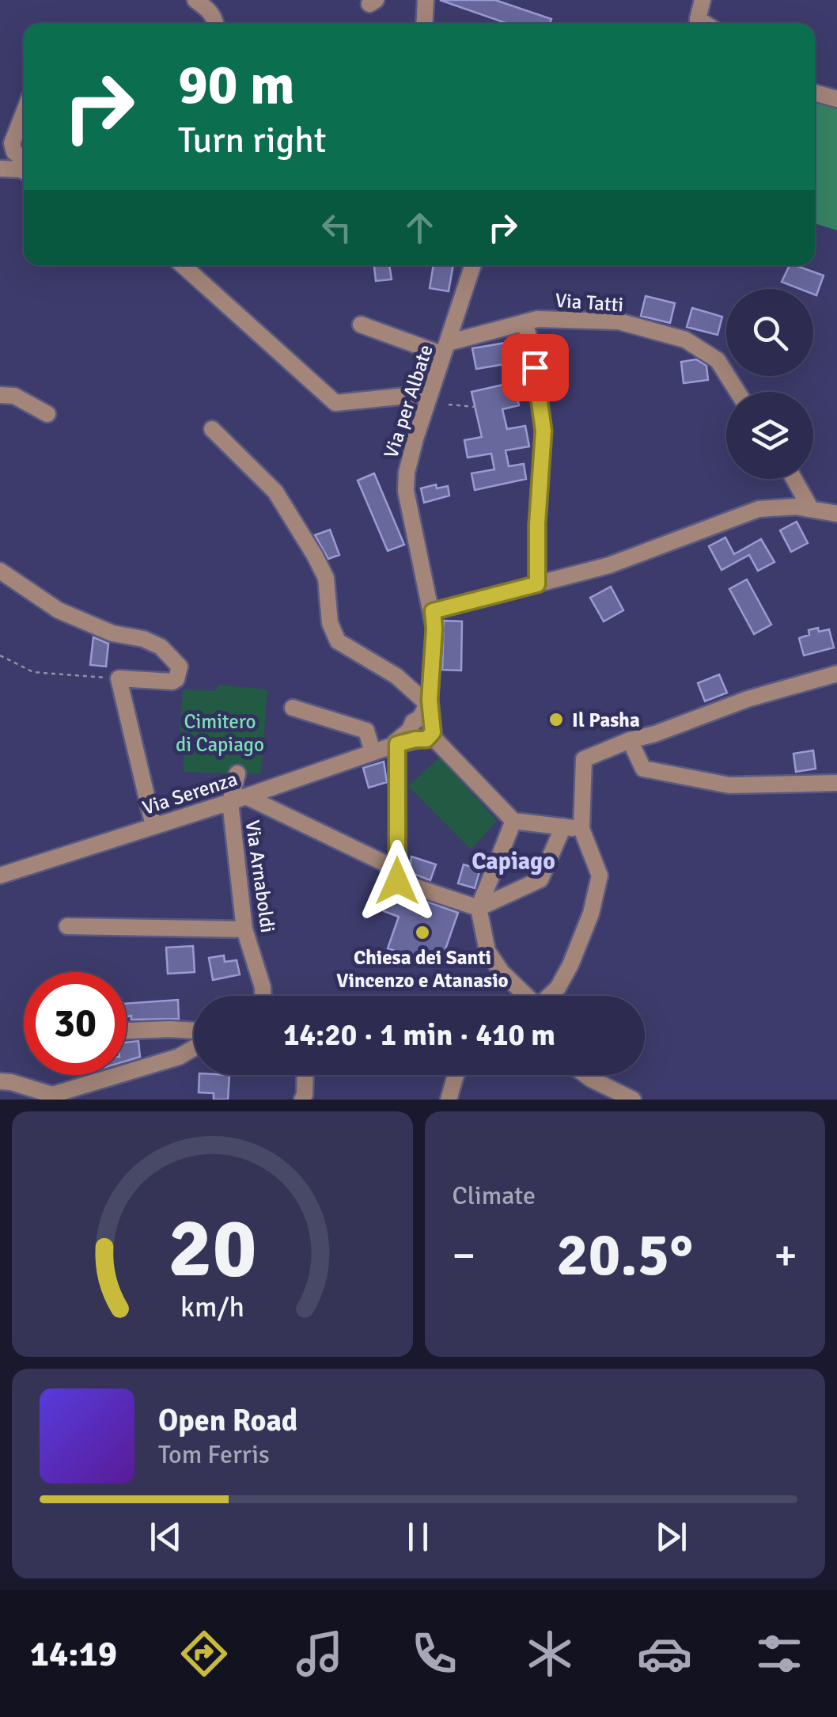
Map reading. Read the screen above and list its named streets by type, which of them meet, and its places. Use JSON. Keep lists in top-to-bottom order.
{
  "streets": {
    "street": [
      "Via Tatti",
      "Via per Albate",
      "Via Serenza",
      "Via Arnaboldi"
    ]
  },
  "crossings": [
    ["Via Tatti", "Via per Albate"],
    ["Via per Albate", "Via Serenza"],
    ["Via Serenza", "Via Arnaboldi"]
  ],
  "districts": ["Capiago"],
  "parks": ["Cimitero di Capiago"],
  "places": ["Il Pasha", "Chiesa dei Santi Vincenzo e Atanasio"],
  "page": {
    "turn": ["90 m", "Turn right"],
    "limit": "30",
    "trip": "14:20 · 1 min · 410 m",
    "tile": "Climate",
    "heat": ["−", "20.5°", "+"],
    "song": ["Open Road", "Tom Ferris"],
    "tabs": "14:19",
    "gauge": ["20", "km/h"]
  }
}
